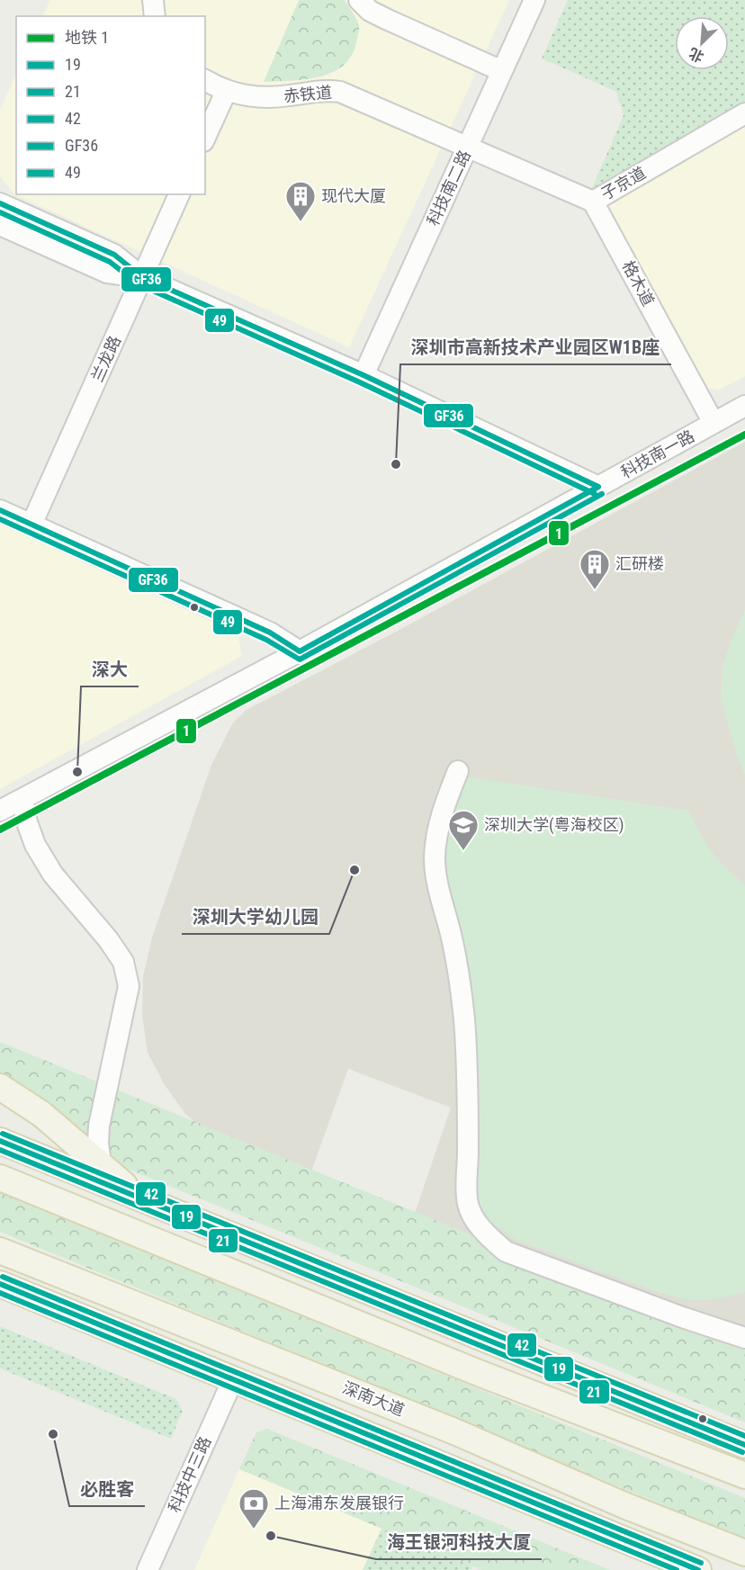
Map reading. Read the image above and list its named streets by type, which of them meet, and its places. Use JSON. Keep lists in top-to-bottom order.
{
  "streets": {
    "main road": ["深南大道"],
    "street": [
      "赤铁道",
      "子京道",
      "科技南二路",
      "格木道",
      "兰龙路",
      "科技南一路",
      "科技中三路"
    ]
  },
  "crossings": [
    ["赤铁道", "子京道"],
    ["赤铁道", "科技南二路"],
    ["子京道", "科技南二路"],
    ["子京道", "格木道"],
    ["格木道", "科技南一路"]
  ],
  "places": {
    "building": ["现代大厦", "汇研楼"],
    "other": [
      "深圳市高新技术产业园区W1B座",
      "深大",
      "深圳大学幼儿园",
      "必胜客",
      "海王银河科技大厦"
    ],
    "school or university": ["深圳大学(粤海校区)"],
    "bank": ["上海浦东发展银行"]
  },
  "lines": [
    "transit line GF36",
    "transit line 49",
    "metro line 1",
    "transit line 42",
    "transit line 19",
    "transit line 21"
  ],
  "legend": [
    "地铁 1",
    "19",
    "21",
    "42",
    "GF36",
    "49"
  ],
  "north": "bottom left"
}
